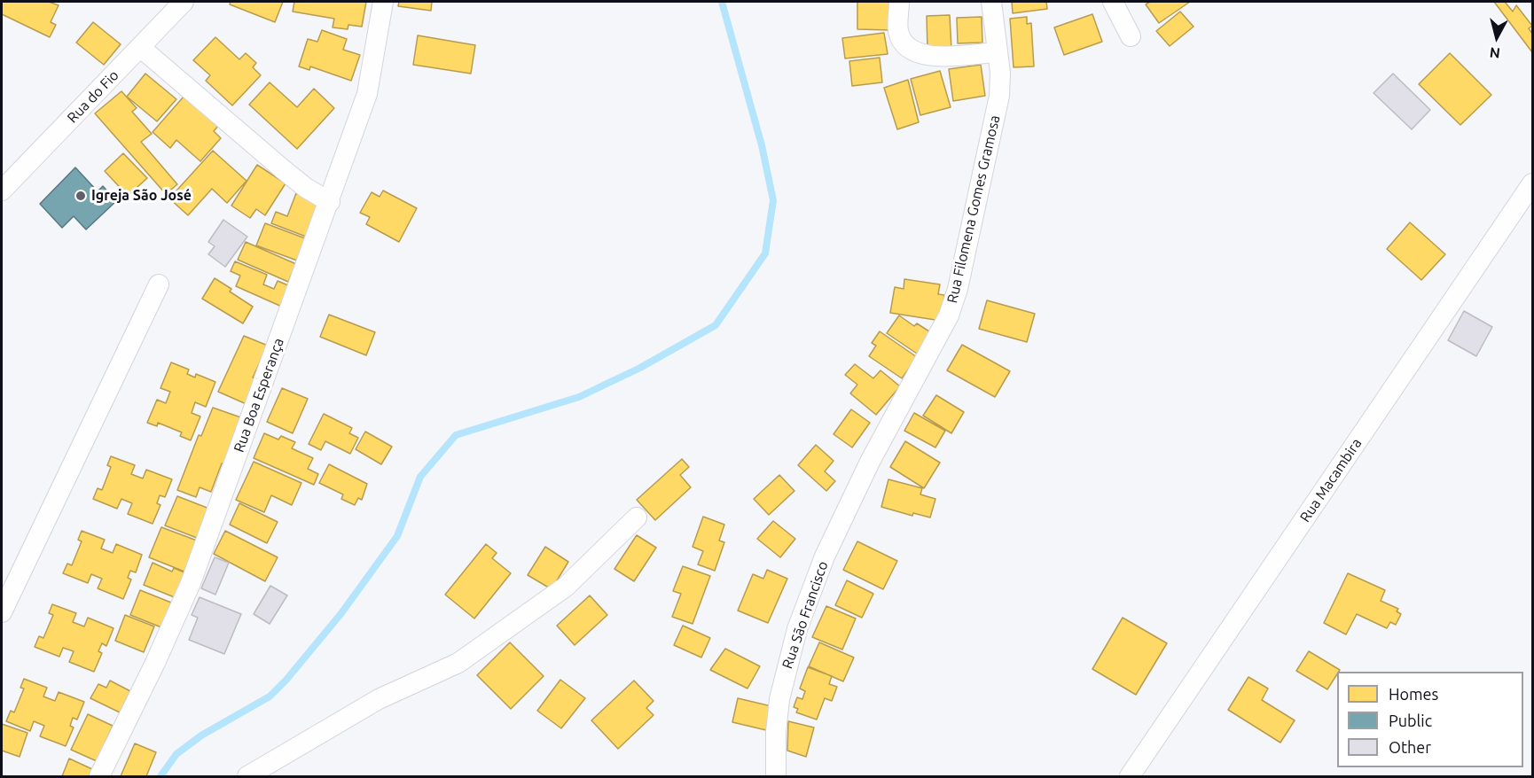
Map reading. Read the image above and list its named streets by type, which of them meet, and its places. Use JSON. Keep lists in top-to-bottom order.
{
  "streets": {
    "street": [
      "Rua do Fio",
      "Rua Filomena Gomes Gramosa",
      "Rua Boa Esperança",
      "Rua Macambira",
      "Rua São Francisco"
    ]
  },
  "crossings": [
    ["Rua Filomena Gomes Gramosa", "Rua São Francisco"]
  ],
  "places": ["Igreja São José"],
  "legend": ["Homes", "Public", "Other"],
  "north": "bottom"
}
